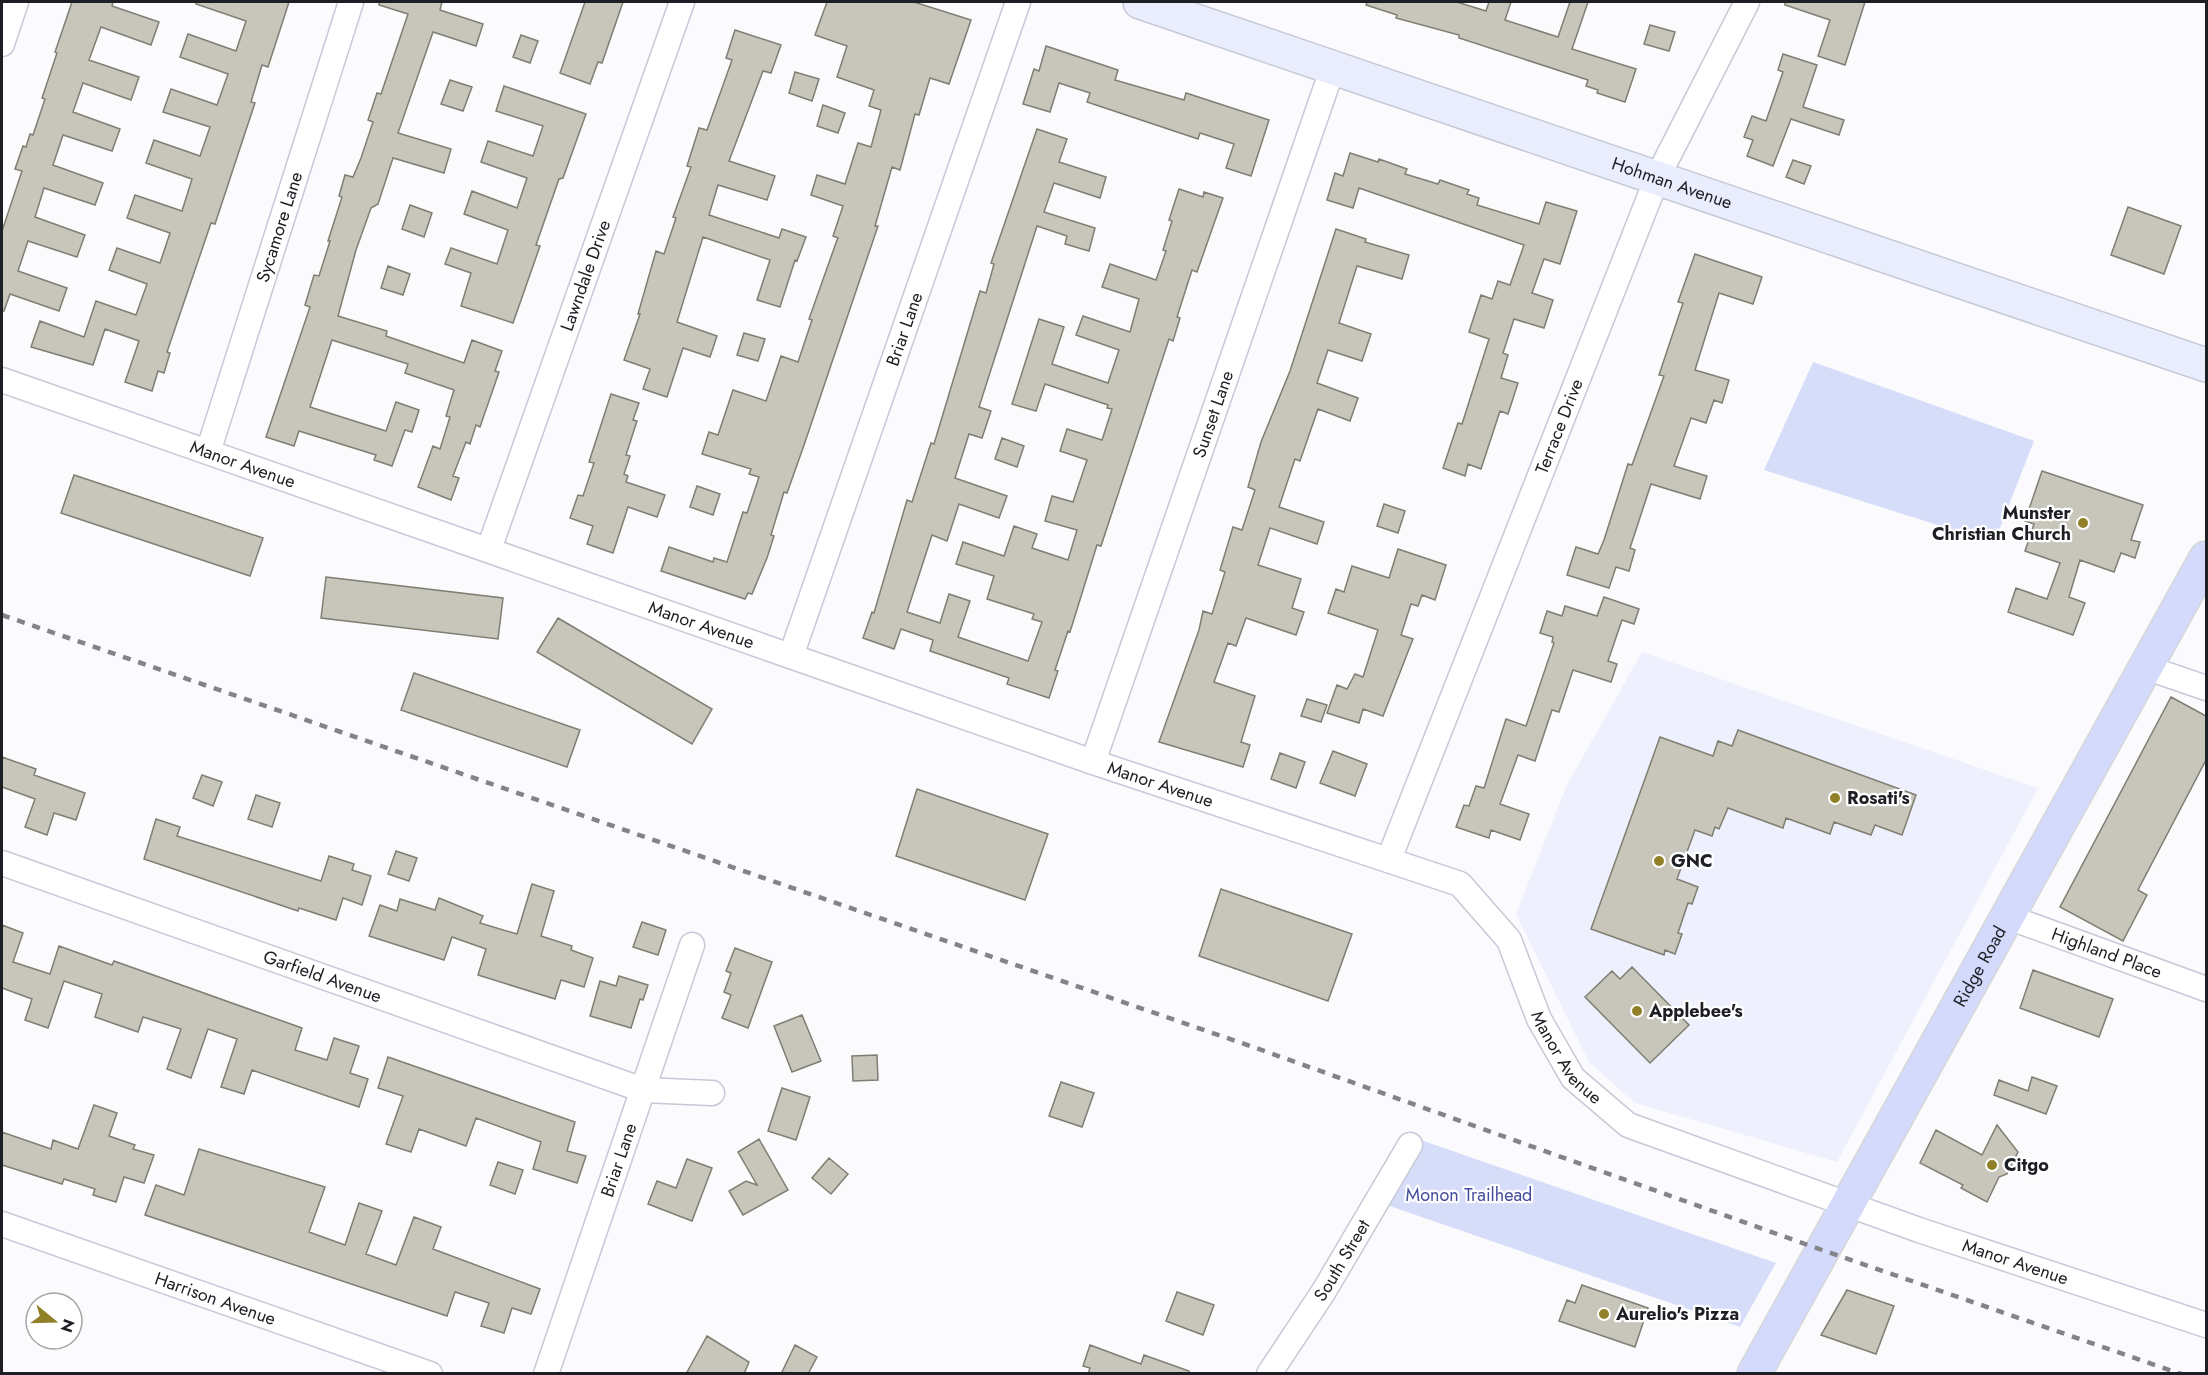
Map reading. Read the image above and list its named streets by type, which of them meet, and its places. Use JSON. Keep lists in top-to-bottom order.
{
  "streets": {
    "main road": ["Ridge Road"],
    "street": [
      "Hohman Avenue",
      "Sycamore Lane",
      "Lawndale Drive",
      "Briar Lane",
      "Sunset Lane",
      "Terrace Drive",
      "Manor Avenue",
      "Highland Place",
      "Garfield Avenue",
      "South Street",
      "Harrison Avenue"
    ]
  },
  "crossings": [
    ["Hohman Avenue", "Sunset Lane"],
    ["Hohman Avenue", "Terrace Drive"],
    ["Sycamore Lane", "Manor Avenue"],
    ["Lawndale Drive", "Manor Avenue"],
    ["Briar Lane", "Manor Avenue"],
    ["Briar Lane", "Garfield Avenue"],
    ["Sunset Lane", "Manor Avenue"],
    ["Terrace Drive", "Manor Avenue"],
    ["Manor Avenue", "Ridge Road"],
    ["Highland Place", "Ridge Road"]
  ],
  "parks": ["Monon Trailhead"],
  "places": [
    "Munster Christian Church",
    "Rosati's",
    "GNC",
    "Applebee's",
    "Citgo",
    "Aurelio's Pizza"
  ],
  "north": "right"
}
